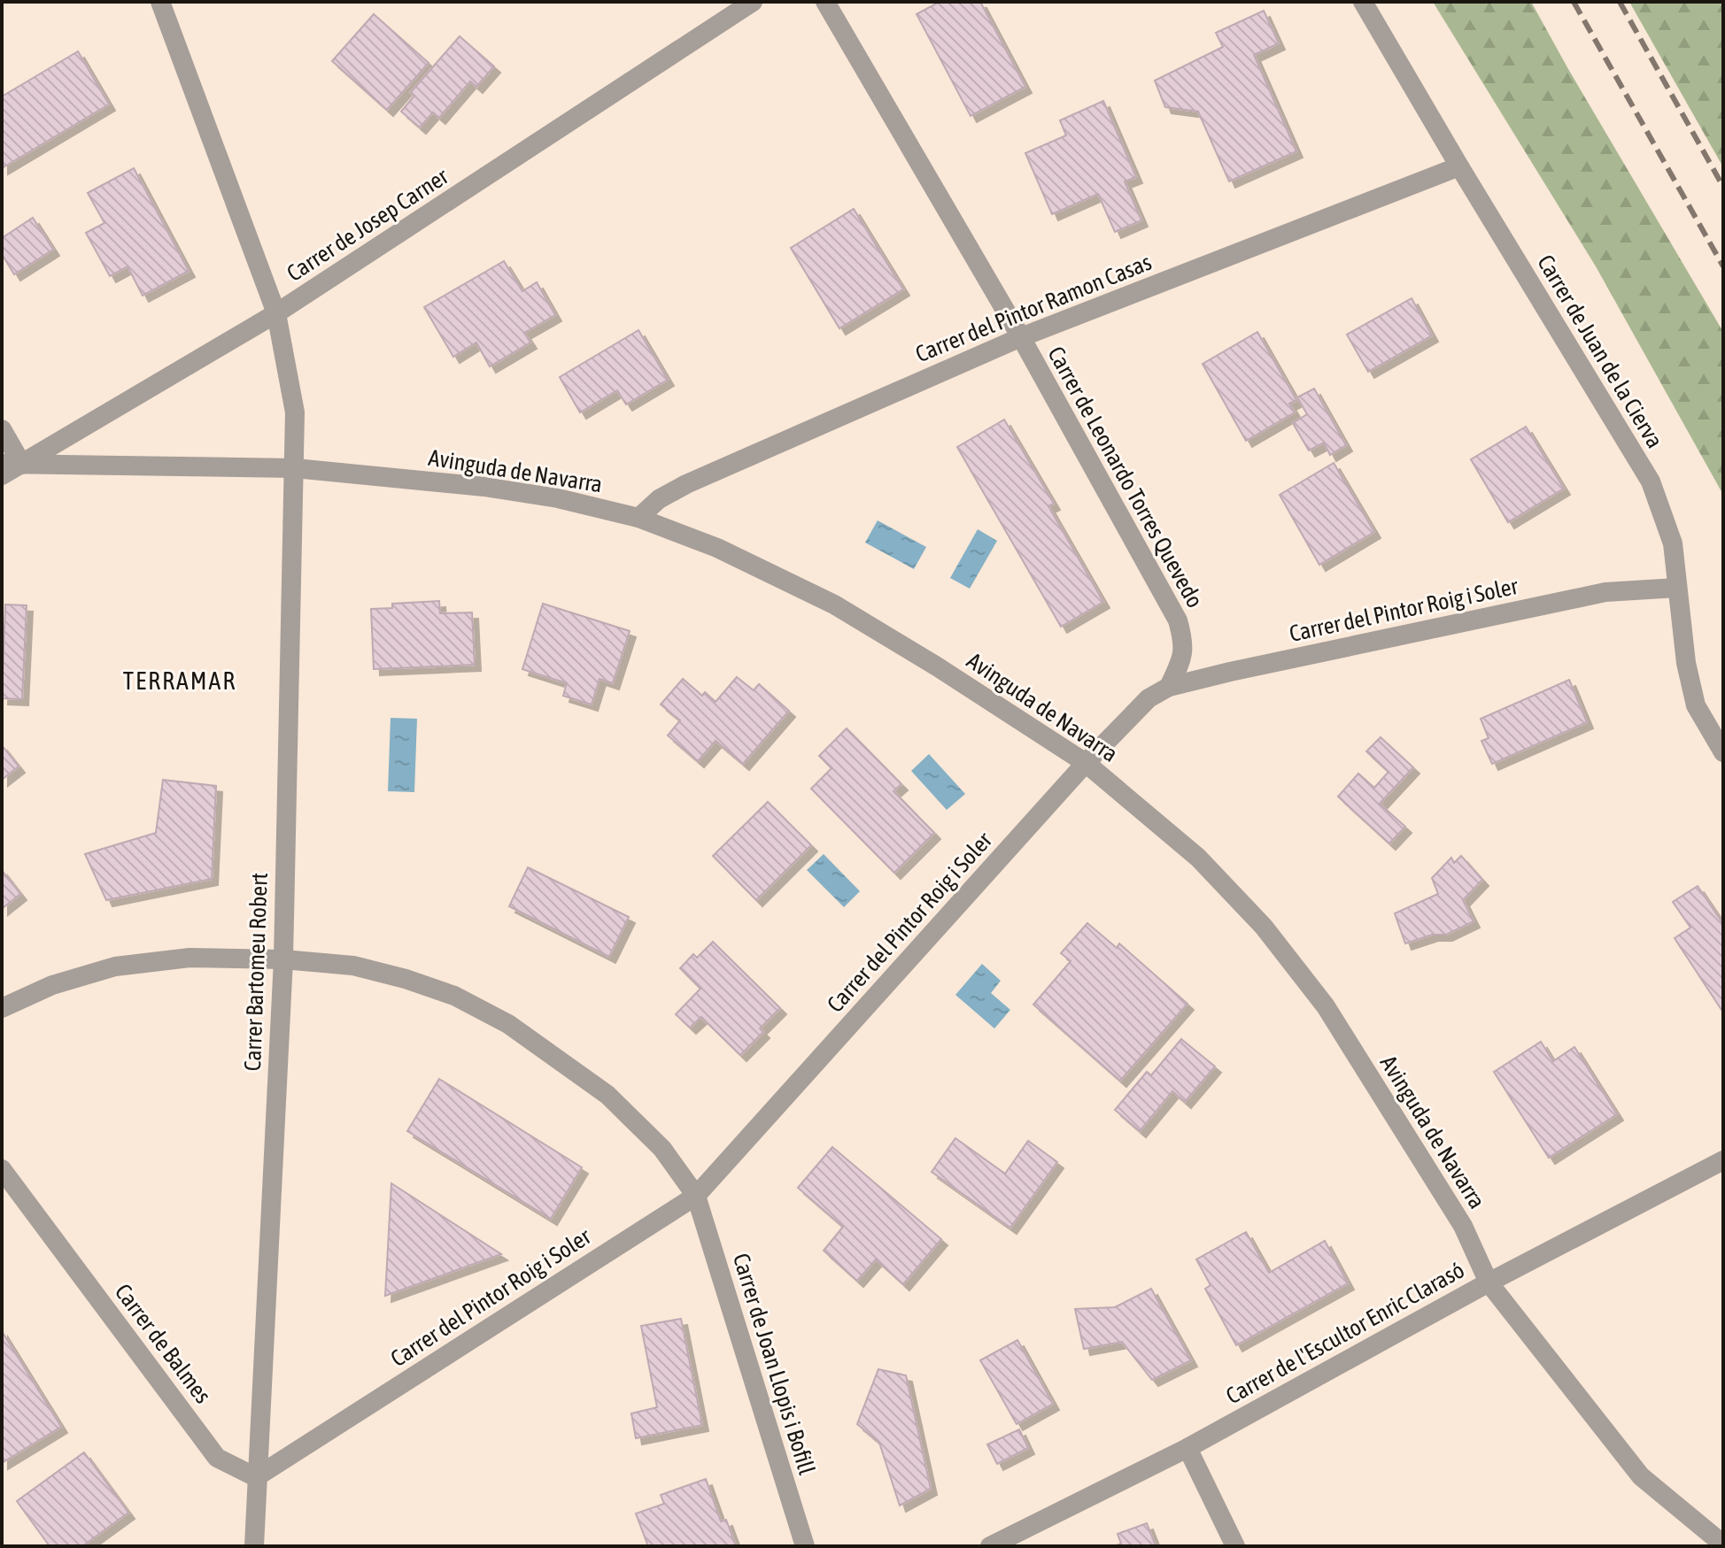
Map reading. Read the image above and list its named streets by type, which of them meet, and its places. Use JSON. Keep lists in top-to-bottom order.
{
  "streets": {
    "street": [
      "Carrer de Josep Carner",
      "Carrer del Pintor Ramon Casas",
      "Carrer de Juan de la Cierva",
      "Avinguda de Navarra",
      "Carrer de Leonardo Torres Quevedo",
      "Carrer del Pintor Roig i Soler",
      "Carrer Bartomeu Robert",
      "Carrer de l'Escultor Enric Clarasó",
      "Carrer de Balmes",
      "Carrer de Joan Llopis i Bofill"
    ]
  },
  "crossings": [
    ["Carrer de Josep Carner", "Avinguda de Navarra"],
    ["Carrer de Josep Carner", "Carrer Bartomeu Robert"],
    ["Carrer del Pintor Ramon Casas", "Carrer de Juan de la Cierva"],
    ["Carrer del Pintor Ramon Casas", "Avinguda de Navarra"],
    ["Carrer del Pintor Ramon Casas", "Carrer de Leonardo Torres Quevedo"],
    ["Carrer de Juan de la Cierva", "Carrer del Pintor Roig i Soler"],
    ["Avinguda de Navarra", "Carrer del Pintor Roig i Soler"],
    ["Avinguda de Navarra", "Carrer Bartomeu Robert"],
    ["Avinguda de Navarra", "Carrer de l'Escultor Enric Clarasó"],
    ["Carrer de Leonardo Torres Quevedo", "Carrer del Pintor Roig i Soler"],
    ["Carrer del Pintor Roig i Soler", "Carrer Bartomeu Robert"],
    ["Carrer del Pintor Roig i Soler", "Carrer de Balmes"],
    ["Carrer del Pintor Roig i Soler", "Carrer de Joan Llopis i Bofill"],
    ["Carrer Bartomeu Robert", "Carrer de Balmes"],
    ["Carrer Bartomeu Robert", "Carrer de Joan Llopis i Bofill"]
  ],
  "districts": ["TERRAMAR"]
}
